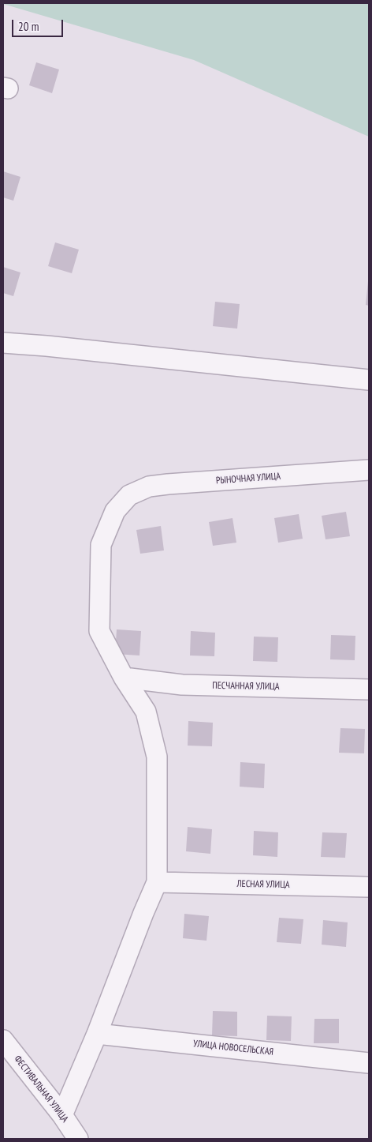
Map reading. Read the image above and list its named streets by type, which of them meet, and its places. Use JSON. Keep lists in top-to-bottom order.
{
  "streets": {
    "street": [
      "РЫНОЧНАЯ УЛИЦА",
      "ПЕСЧАННАЯ УЛИЦА",
      "ЛЕСНАЯ УЛИЦА",
      "УЛИЦА НОВОСЕЛЬСКАЯ",
      "ФЕСТИВАЛЬНАЯ УЛИЦА"
    ]
  },
  "crossings": [
    ["РЫНОЧНАЯ УЛИЦА", "ПЕСЧАННАЯ УЛИЦА"]
  ],
  "scale_bar": "20 m"
}
